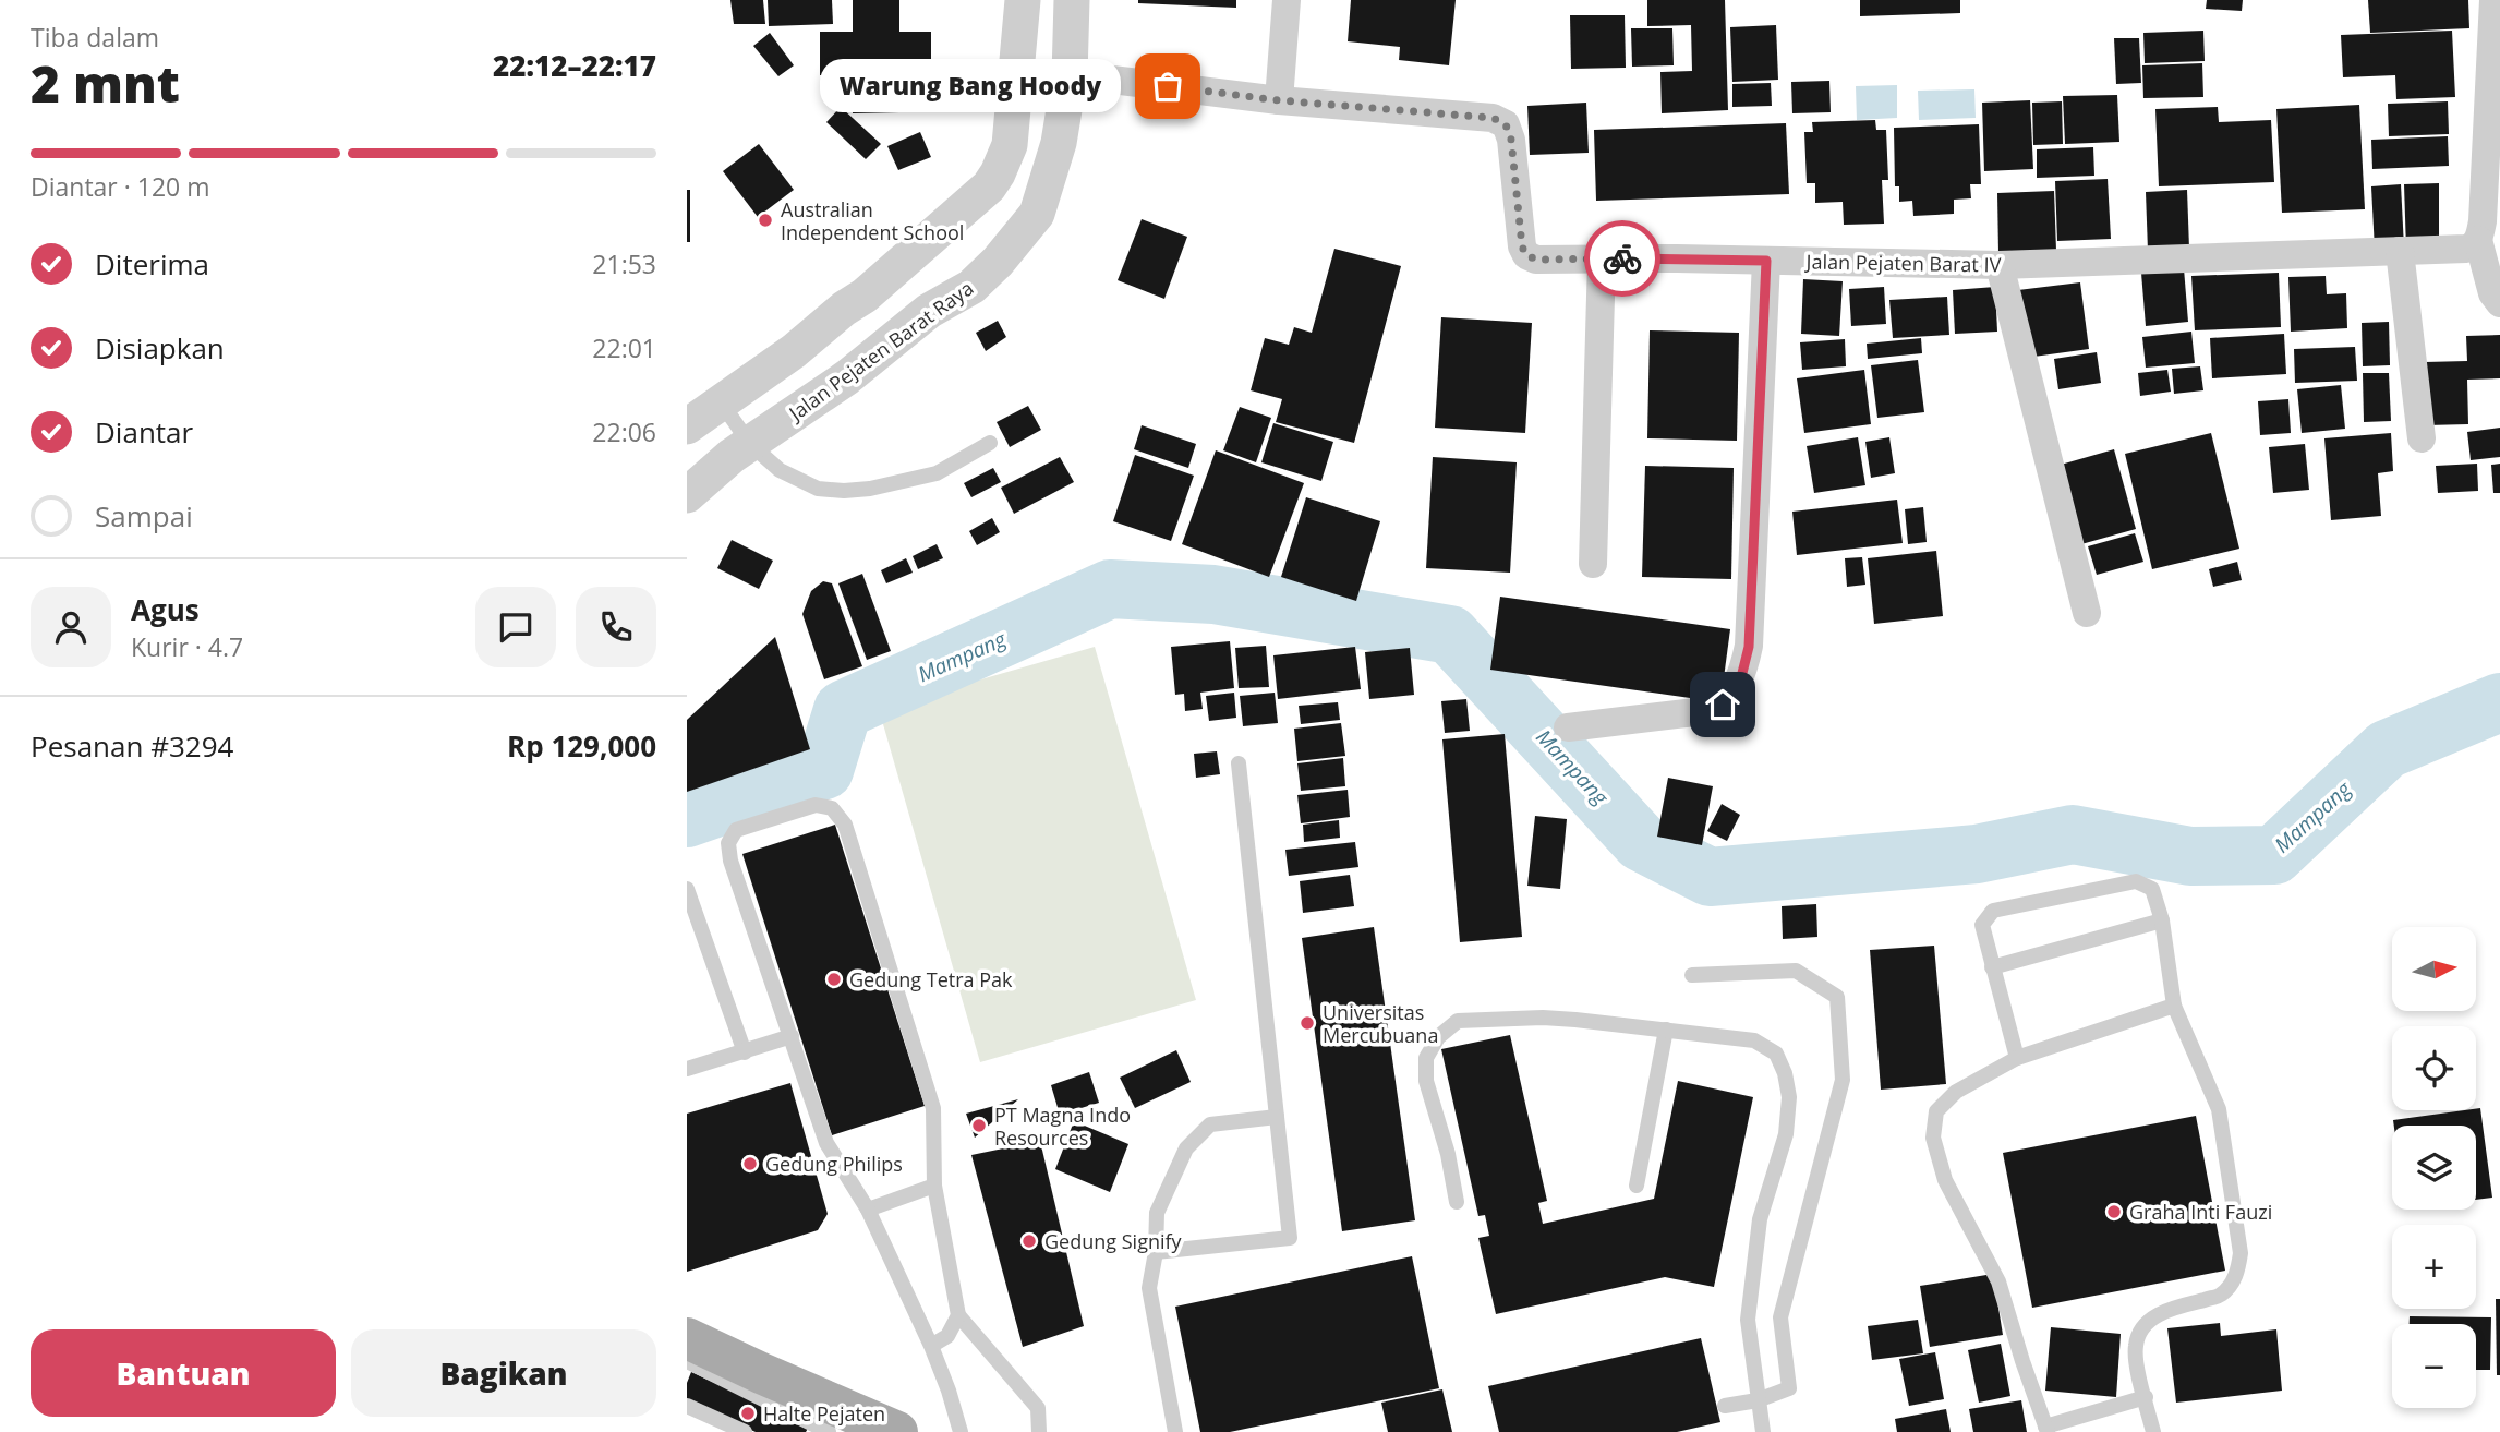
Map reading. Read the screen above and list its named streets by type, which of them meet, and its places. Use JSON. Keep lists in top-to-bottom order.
{
  "streets": {
    "street": ["Jalan Pejaten Barat IV", "Jalan Pejaten Barat Raya"]
  },
  "crossings": [
    ["Jalan Pejaten Barat IV", "Jalan Pejaten Barat Raya"]
  ],
  "water": ["Mampang"],
  "places": [
    "Warung Bang Hoody",
    "Australian Independent School",
    "Gedung Tetra Pak",
    "Universitas Mercubuana",
    "PT Magna Indo Resources",
    "Gedung Philips",
    "Graha Inti Fauzi",
    "Gedung Signify",
    "Halte Pejaten"
  ],
  "north": "right",
  "page": {
    "heading": ["2 mnt", "Tiba dalam", "22:12–22:17"],
    "panel": [
      "Agus",
      "Kurir · 4.7",
      "Pesanan #3294",
      "Rp 129,000"
    ],
    "bubble": "Warung Bang Hoody",
    "bar": "Diantar · 120 m",
    "list": [
      ["Diterima", "21:53"],
      ["Disiapkan", "22:01"],
      ["Diantar", "22:06"],
      "Sampai"
    ],
    "map_buttons": ["+", "−"],
    "buttons": ["Bantuan", "Bagikan"]
  }
}
